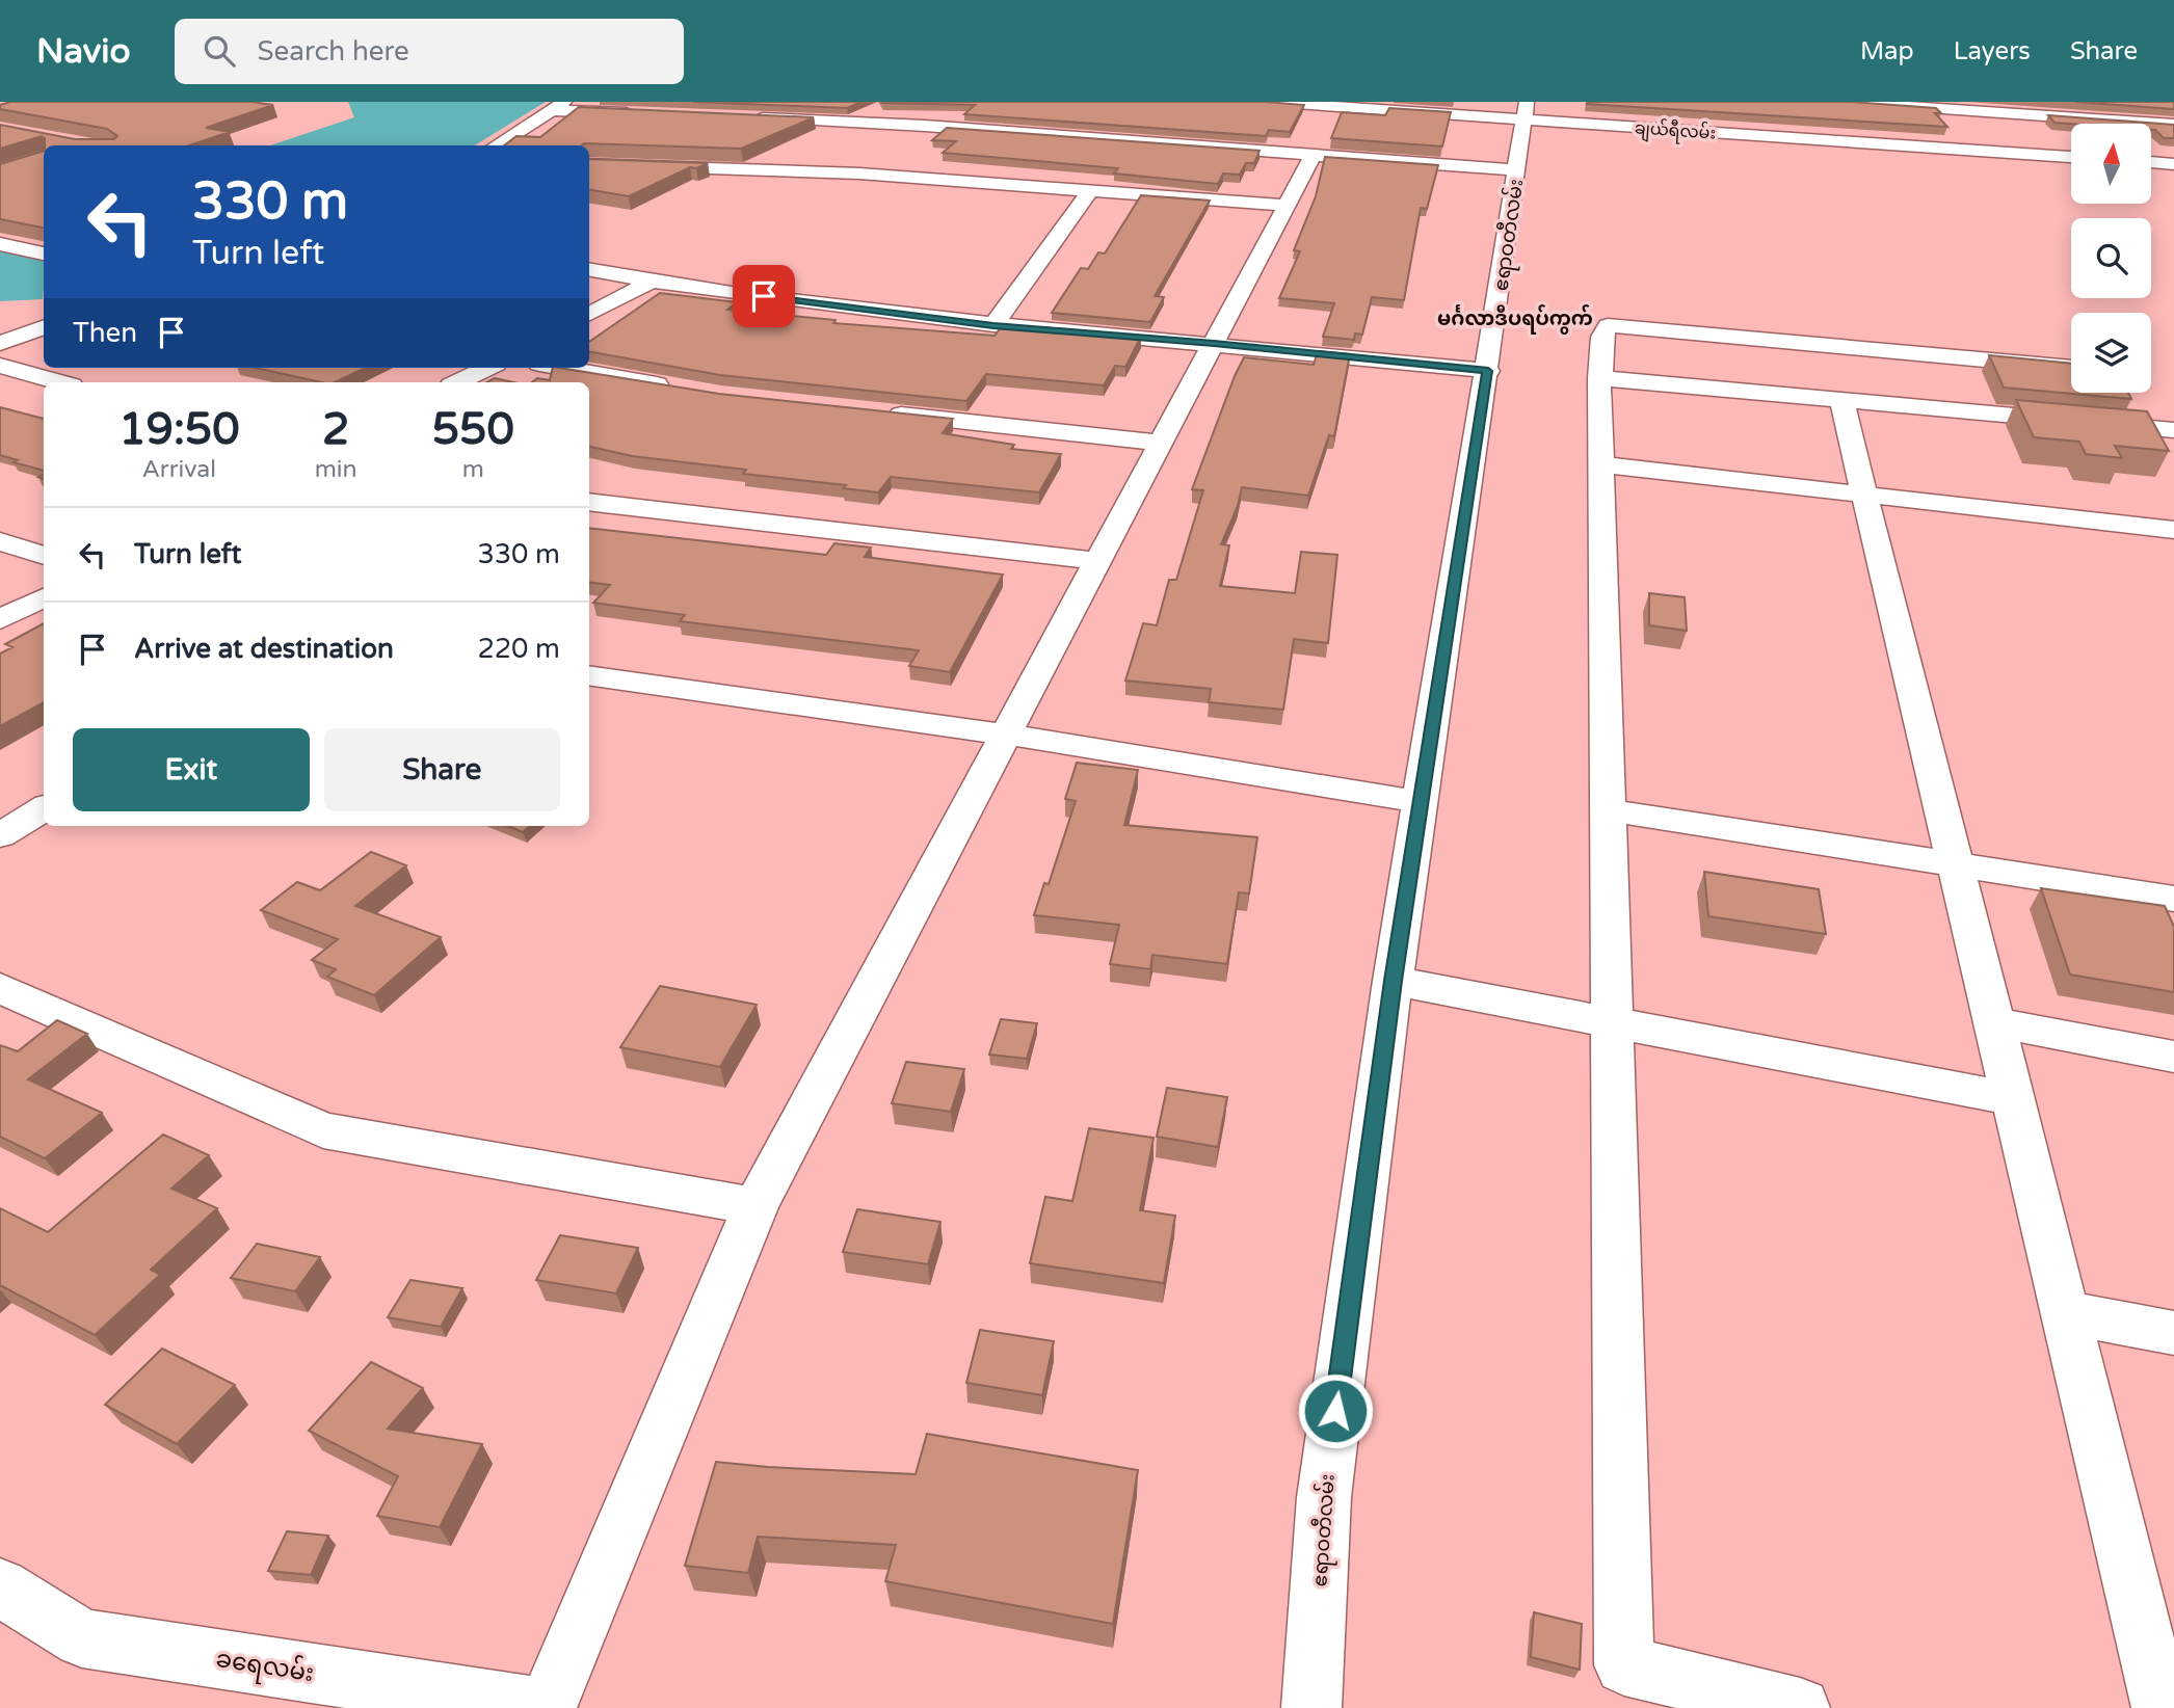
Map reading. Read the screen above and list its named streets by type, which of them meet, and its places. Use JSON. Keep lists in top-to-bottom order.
{
  "streets": {
    "street": ["ချယ်ရီလမ်း", "ဧရာဝတီလမ်း", "ခရေလမ်း"]
  },
  "crossings": [
    ["ချယ်ရီလမ်း", "ဧရာဝတီလမ်း"]
  ],
  "districts": ["မင်္ဂလာဒီပရပ်ကွက်"],
  "north": "top",
  "page": {
    "header": "Navio",
    "search": "Search here",
    "nav": ["Map", "Layers", "Share"],
    "turn": ["330 m", "Turn left"],
    "then": "Then",
    "eta": [
      "19:50",
      "Arrival",
      "2",
      "min",
      "550",
      "m"
    ],
    "list": [
      {
        "name": "Turn left",
        "value": "330 m"
      },
      {
        "name": "Arrive at destination",
        "value": "220 m"
      }
    ],
    "buttons": ["Exit", "Share"]
  }
}
